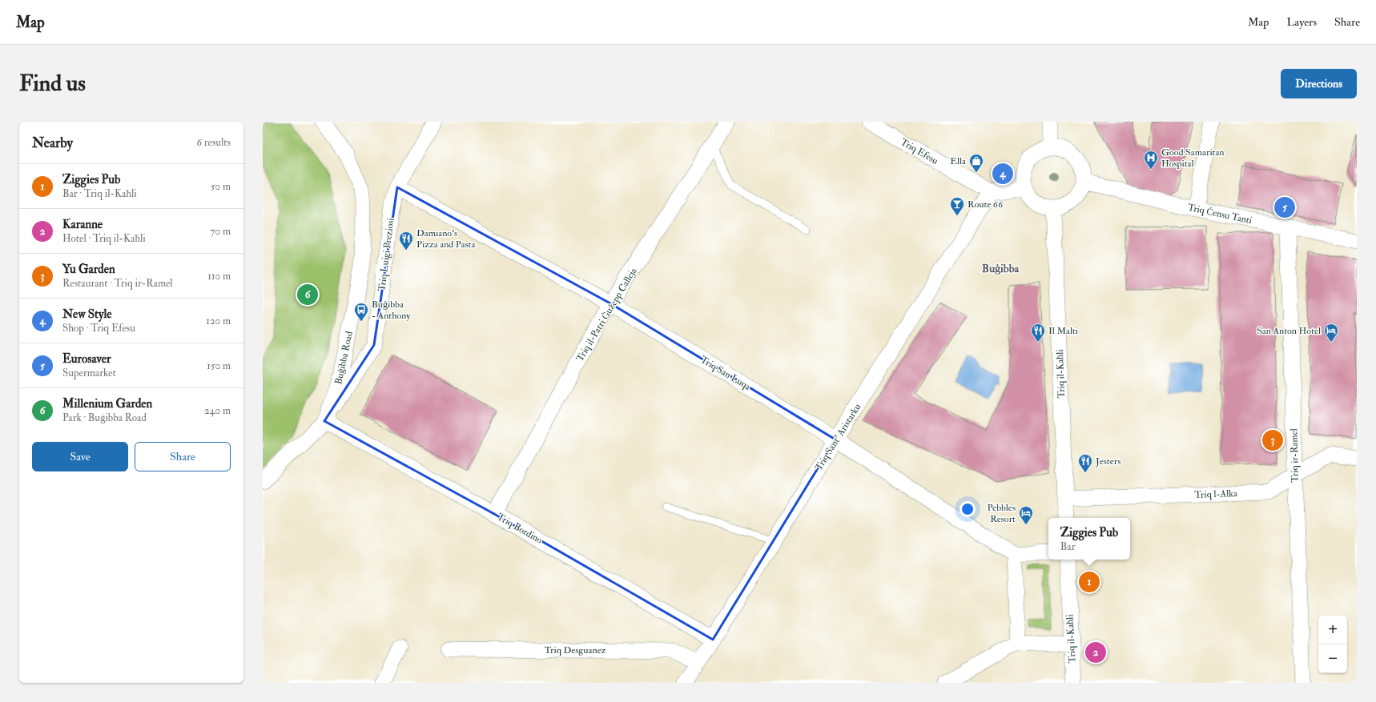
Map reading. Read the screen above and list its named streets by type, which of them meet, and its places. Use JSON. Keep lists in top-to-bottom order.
{
  "streets": {
    "street": [
      "Triq Efesu",
      "Triq Ċensu Tanti",
      "Triq Luigi Preziosi",
      "Triq il-Patri Ġużepp Calleja",
      "Buġibba Road",
      "Triq San Luqa",
      "Triq il-Kaħli",
      "Triq Sant' Aristarku",
      "Triq ir-Ramel",
      "Triq l-Alka",
      "Triq Bordino",
      "Triq Desguanez"
    ]
  },
  "crossings": [
    ["Triq Efesu", "Triq Sant' Aristarku"],
    ["Triq Ċensu Tanti", "Triq il-Kaħli"],
    ["Triq Ċensu Tanti", "Triq ir-Ramel"],
    ["Triq Luigi Preziosi", "Buġibba Road"],
    ["Triq Luigi Preziosi", "Triq San Luqa"],
    ["Triq Luigi Preziosi", "Triq Bordino"],
    ["Triq il-Patri Ġużepp Calleja", "Triq San Luqa"],
    ["Triq il-Patri Ġużepp Calleja", "Triq Bordino"],
    ["Buġibba Road", "Triq Bordino"],
    ["Triq San Luqa", "Triq Sant' Aristarku"],
    ["Triq il-Kaħli", "Triq l-Alka"],
    ["Triq Sant' Aristarku", "Triq Bordino"],
    ["Triq Sant' Aristarku", "Triq Desguanez"],
    ["Triq ir-Ramel", "Triq l-Alka"]
  ],
  "districts": ["Buġibba"],
  "places": {
    "hospital": ["Good Samaritan Hospital"],
    "shop": ["Ella"],
    "bar": ["Route 66"],
    "restaurant": ["Damiano's Pizza and Pasta", "Il Malti", "Jesters"],
    "bus stop": ["Buġibba - Anthony"],
    "hotel": ["San Anton Hotel", "Pebbles Resort"]
  },
  "page": {
    "header": "Map",
    "nav": ["Map", "Layers", "Share"],
    "buttons": [
      "Directions",
      ["Save", "Share"]
    ],
    "title": "Find us",
    "heading": ["Nearby", "6 results"],
    "pins": [
      "4",
      "5",
      "6",
      "3",
      "1",
      "2"
    ],
    "list": [
      {
        "mark": "1",
        "name": "Ziggies Pub",
        "note": "Bar · Triq il-Kaħli",
        "value": "50 m"
      },
      {
        "mark": "2",
        "name": "Karanne",
        "note": "Hotel · Triq il-Kaħli",
        "value": "70 m"
      },
      {
        "mark": "3",
        "name": "Yu Garden",
        "note": "Restaurant · Triq ir-Ramel",
        "value": "110 m"
      },
      {
        "mark": "4",
        "name": "New Style",
        "note": "Shop · Triq Efesu",
        "value": "120 m"
      },
      {
        "mark": "5",
        "name": "Eurosaver",
        "note": "Supermarket",
        "value": "150 m"
      },
      {
        "mark": "6",
        "name": "Millenium Garden",
        "note": "Park · Buġibba Road",
        "value": "240 m"
      }
    ],
    "popup": ["Ziggies Pub", "Bar"],
    "map_buttons": ["+", "−"]
  }
}
